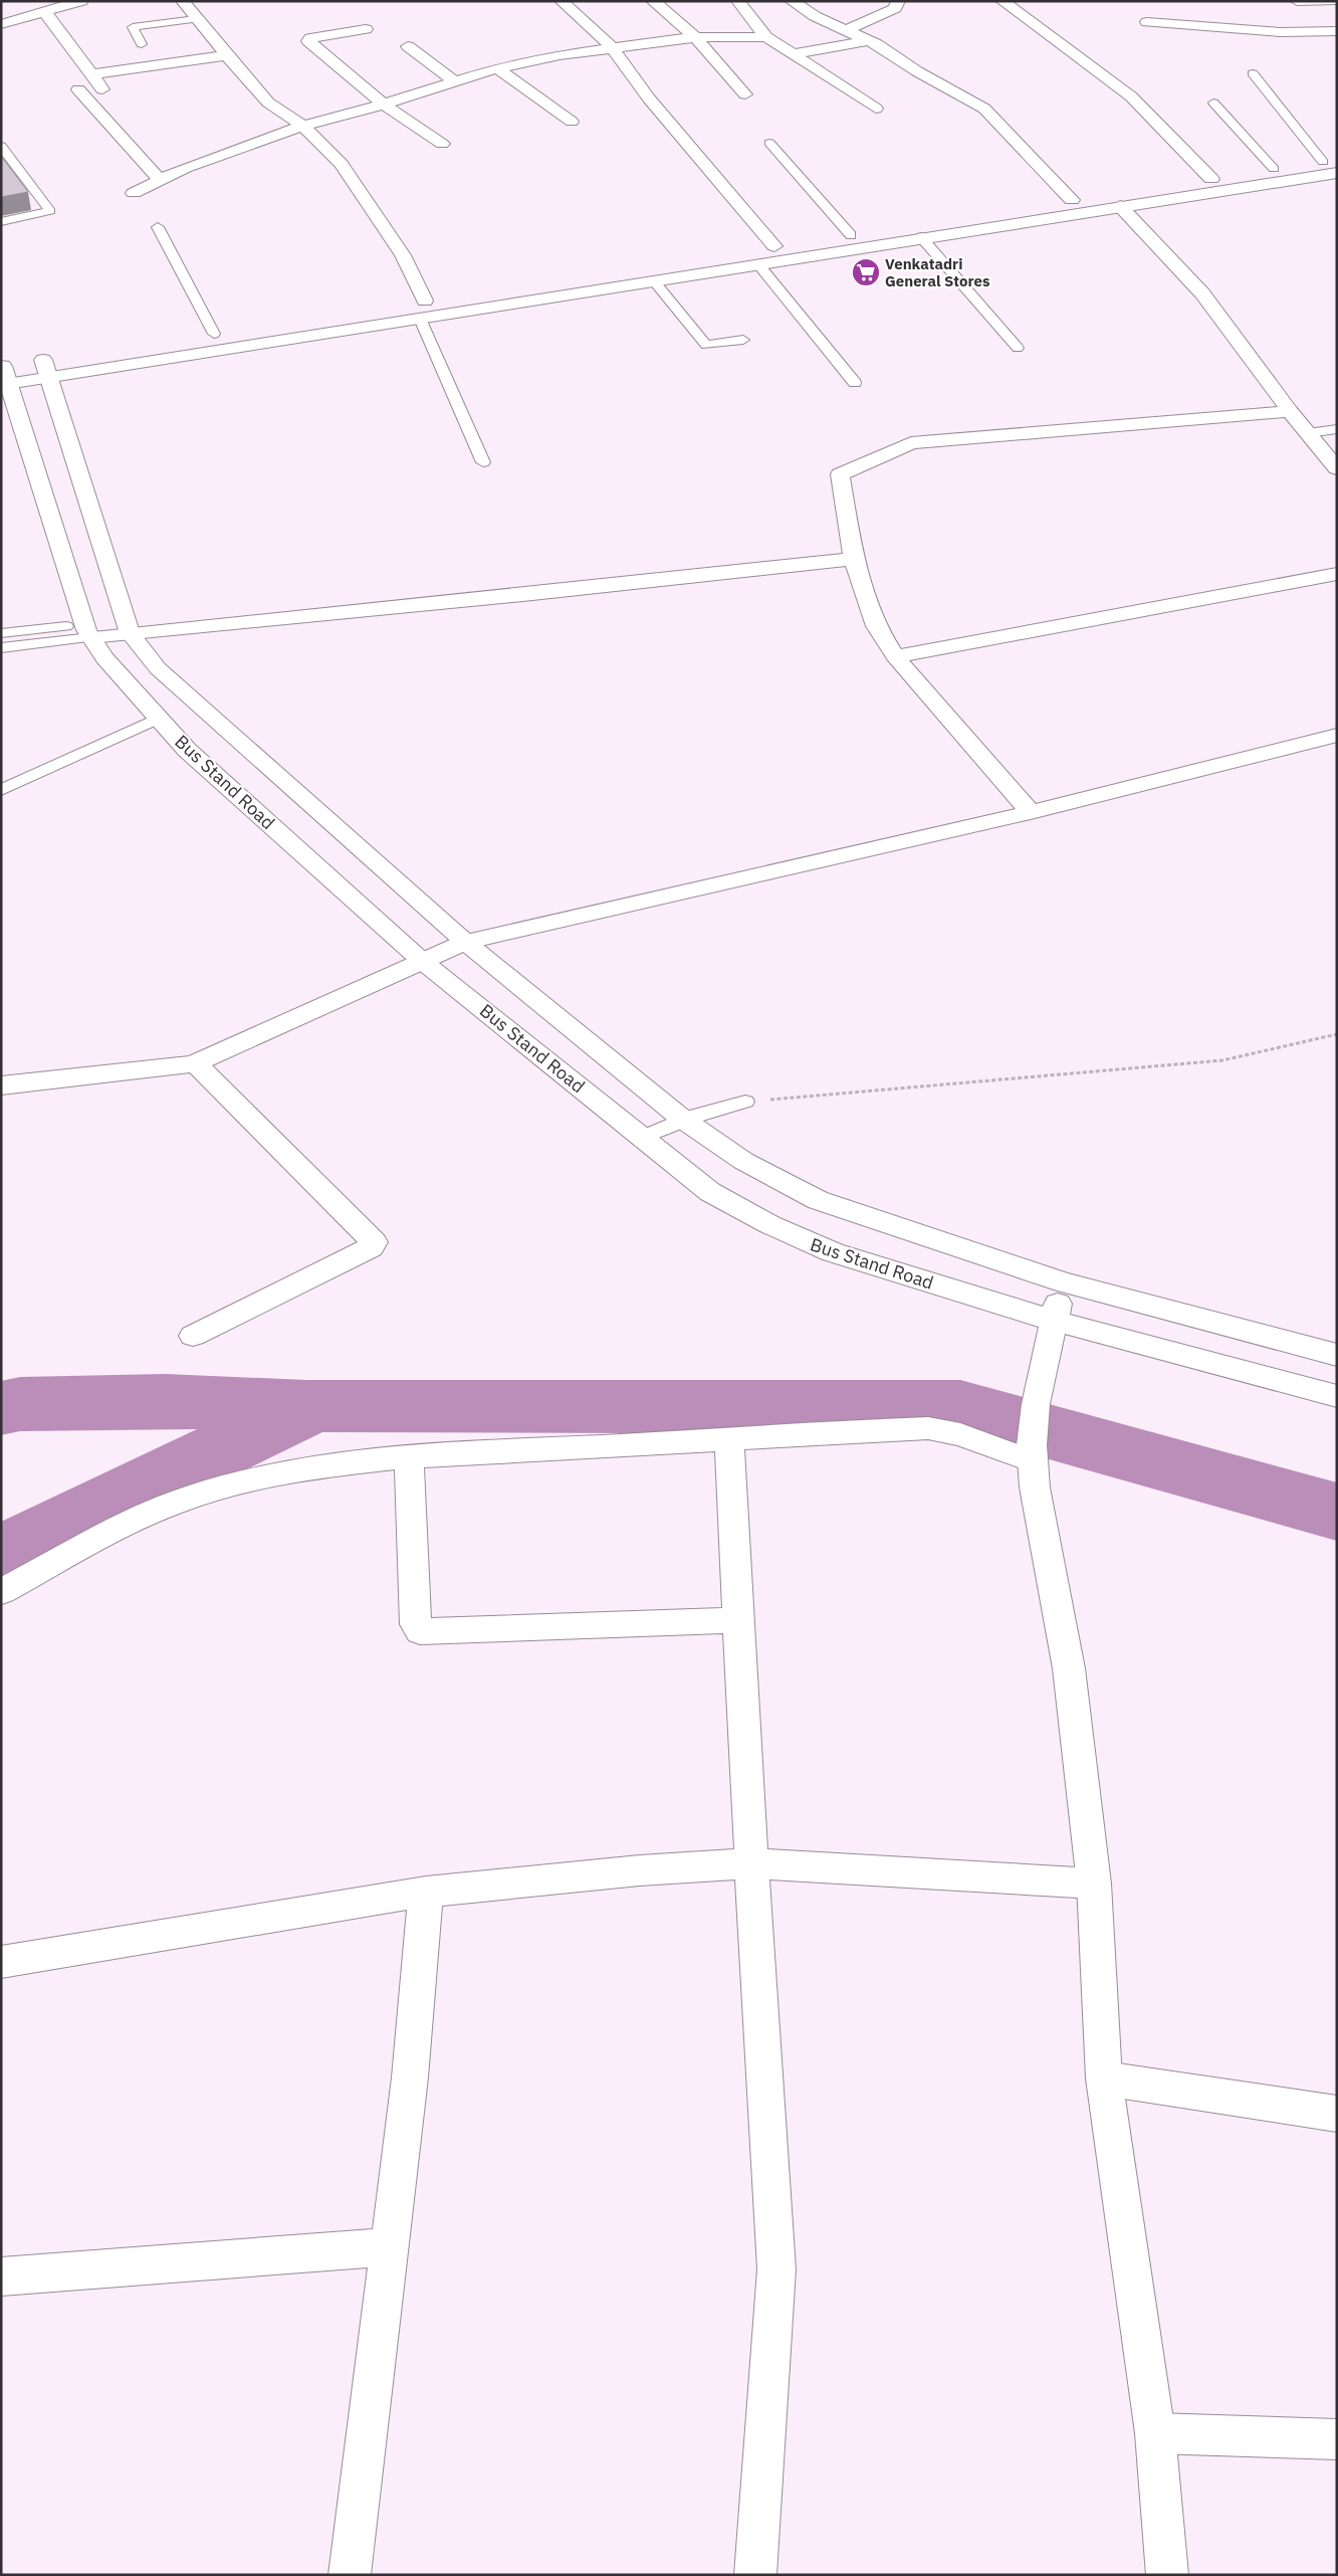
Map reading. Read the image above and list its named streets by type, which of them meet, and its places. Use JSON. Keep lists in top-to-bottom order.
{
  "streets": {
    "main road": ["Bus Stand Road"]
  },
  "places": {
    "supermarket": ["Venkatadri General Stores"]
  }
}
